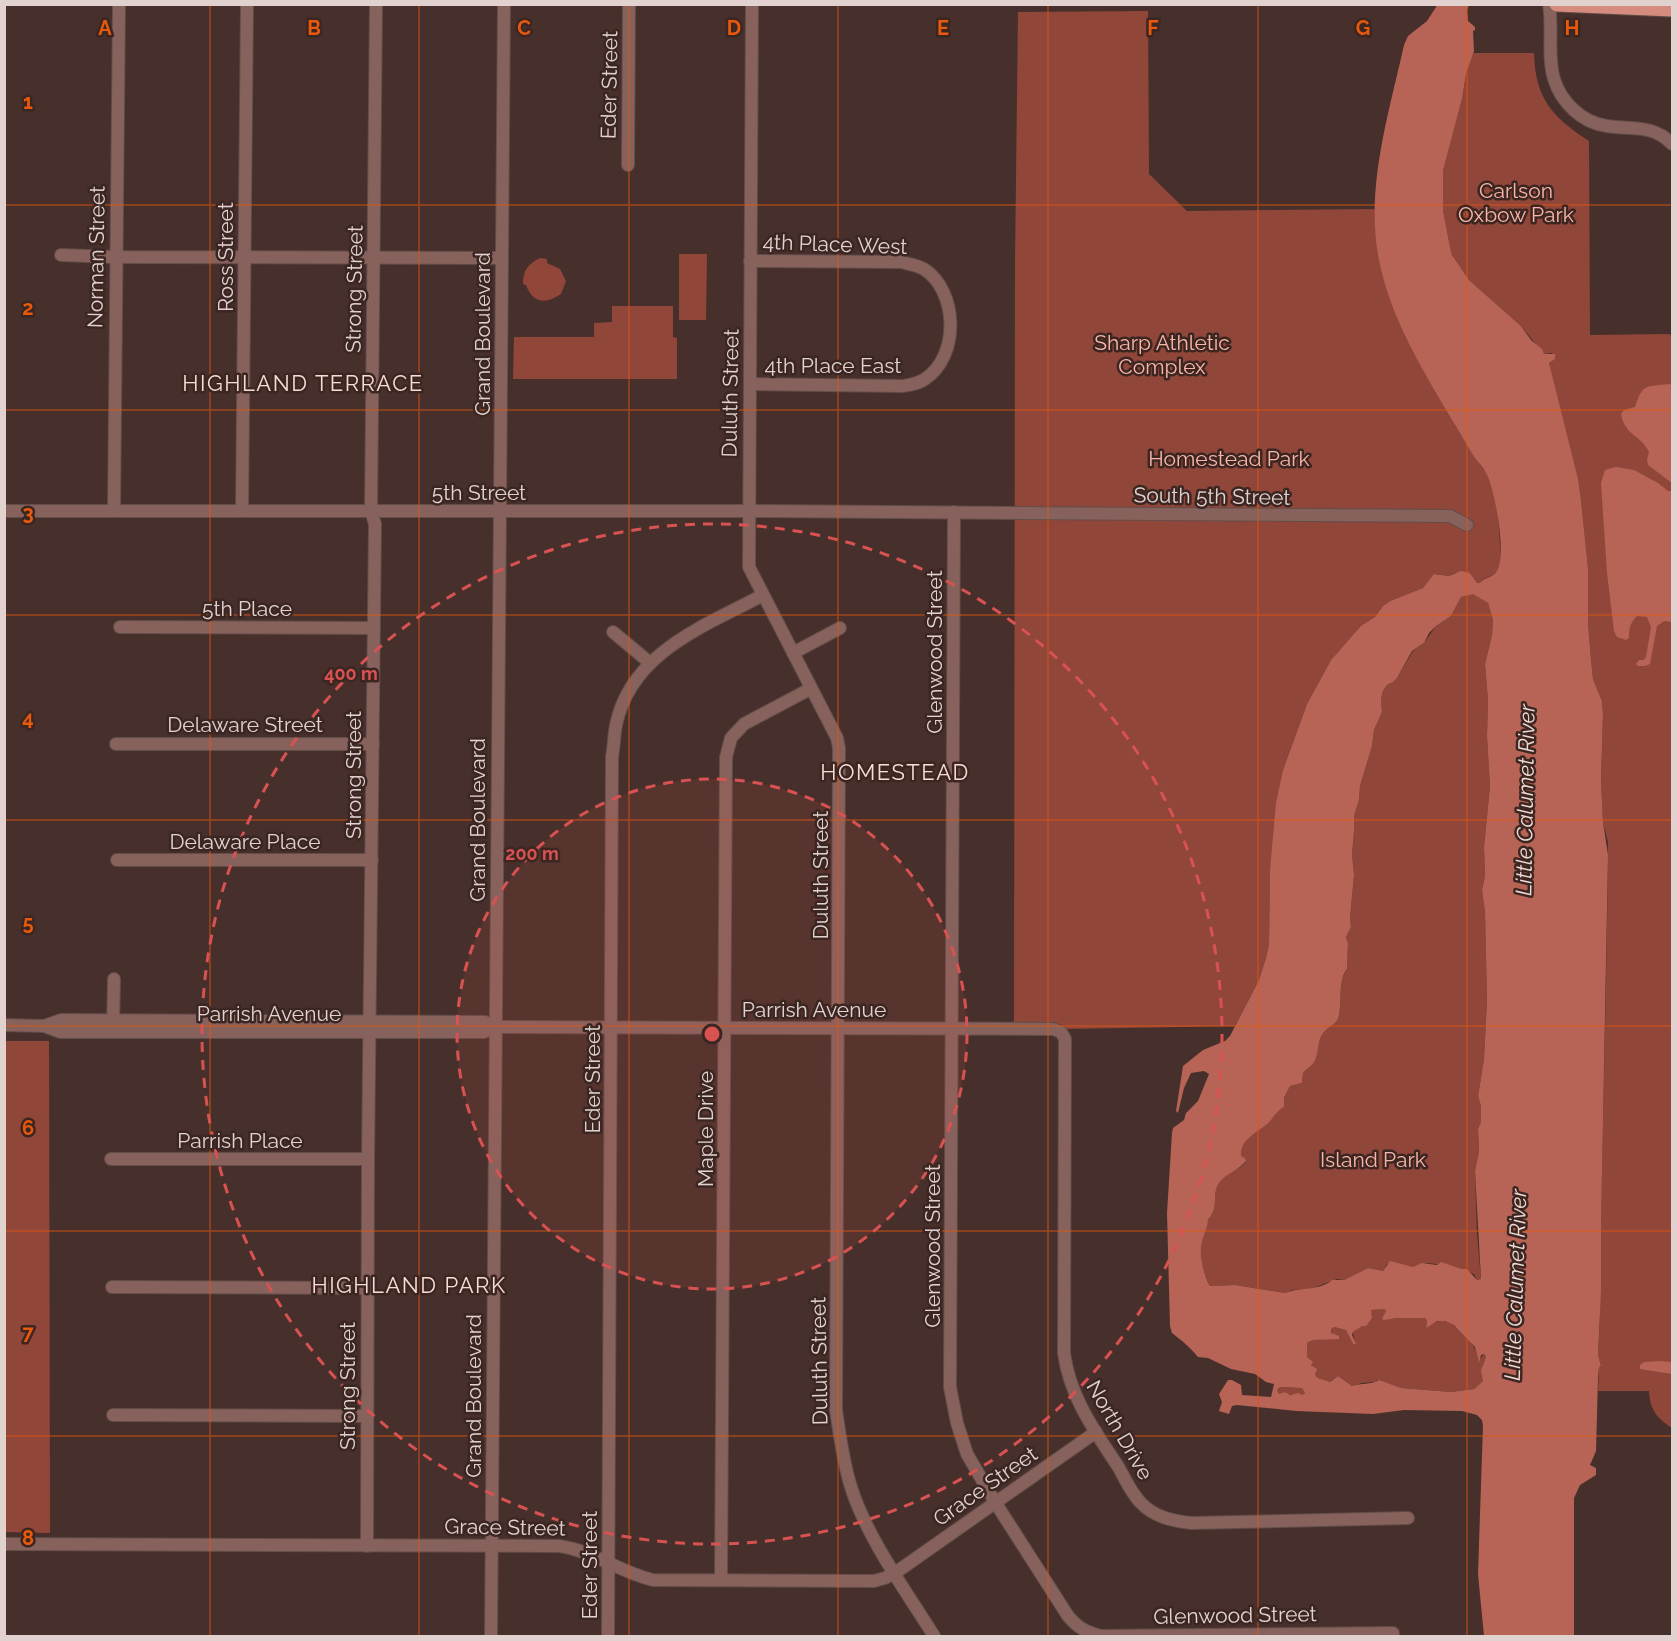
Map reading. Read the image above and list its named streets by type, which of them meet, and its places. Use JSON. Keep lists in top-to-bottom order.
{
  "streets": {
    "street": [
      "Eder Street",
      "4th Place West",
      "Norman Street",
      "Ross Street",
      "Strong Street",
      "Grand Boulevard",
      "4th Place East",
      "Duluth Street",
      "5th Street",
      "South 5th Street",
      "5th Place",
      "Glenwood Street",
      "Delaware Street",
      "Delaware Place",
      "Parrish Avenue",
      "Maple Drive",
      "Parrish Place",
      "North Drive",
      "Grace Street"
    ]
  },
  "crossings": [
    ["Eder Street", "Duluth Street"],
    ["Eder Street", "Parrish Avenue"],
    ["Eder Street", "Grace Street"],
    ["4th Place West", "4th Place East"],
    ["4th Place West", "Duluth Street"],
    ["Norman Street", "5th Street"],
    ["Ross Street", "5th Street"],
    ["Strong Street", "5th Street"],
    ["Strong Street", "5th Place"],
    ["Strong Street", "Delaware Street"],
    ["Strong Street", "Delaware Place"],
    ["Strong Street", "Parrish Avenue"],
    ["Strong Street", "Parrish Place"],
    ["Strong Street", "Grace Street"],
    ["Grand Boulevard", "5th Street"],
    ["Grand Boulevard", "Parrish Avenue"],
    ["Grand Boulevard", "Grace Street"],
    ["4th Place East", "Duluth Street"],
    ["Duluth Street", "5th Street"],
    ["Duluth Street", "Parrish Avenue"],
    ["Duluth Street", "Maple Drive"],
    ["Duluth Street", "Grace Street"],
    ["5th Street", "South 5th Street"],
    ["5th Street", "Glenwood Street"],
    ["South 5th Street", "Glenwood Street"],
    ["Glenwood Street", "Parrish Avenue"],
    ["Glenwood Street", "Grace Street"],
    ["Parrish Avenue", "Maple Drive"],
    ["Parrish Avenue", "North Drive"],
    ["Maple Drive", "Grace Street"],
    ["North Drive", "Grace Street"]
  ],
  "districts": ["HIGHLAND TERRACE", "HOMESTEAD", "HIGHLAND PARK"],
  "water": ["Little Calumet River"],
  "parks": [
    "Carlson Oxbow Park",
    "Sharp Athletic Complex",
    "Homestead Park",
    "Island Park"
  ],
  "grid": {
    "columns": [
      "A",
      "B",
      "C",
      "D",
      "E",
      "F",
      "G",
      "H"
    ],
    "rows": [
      "1",
      "2",
      "3",
      "4",
      "5",
      "6",
      "7",
      "8"
    ]
  },
  "rings": ["400 m", "200 m"]
}
